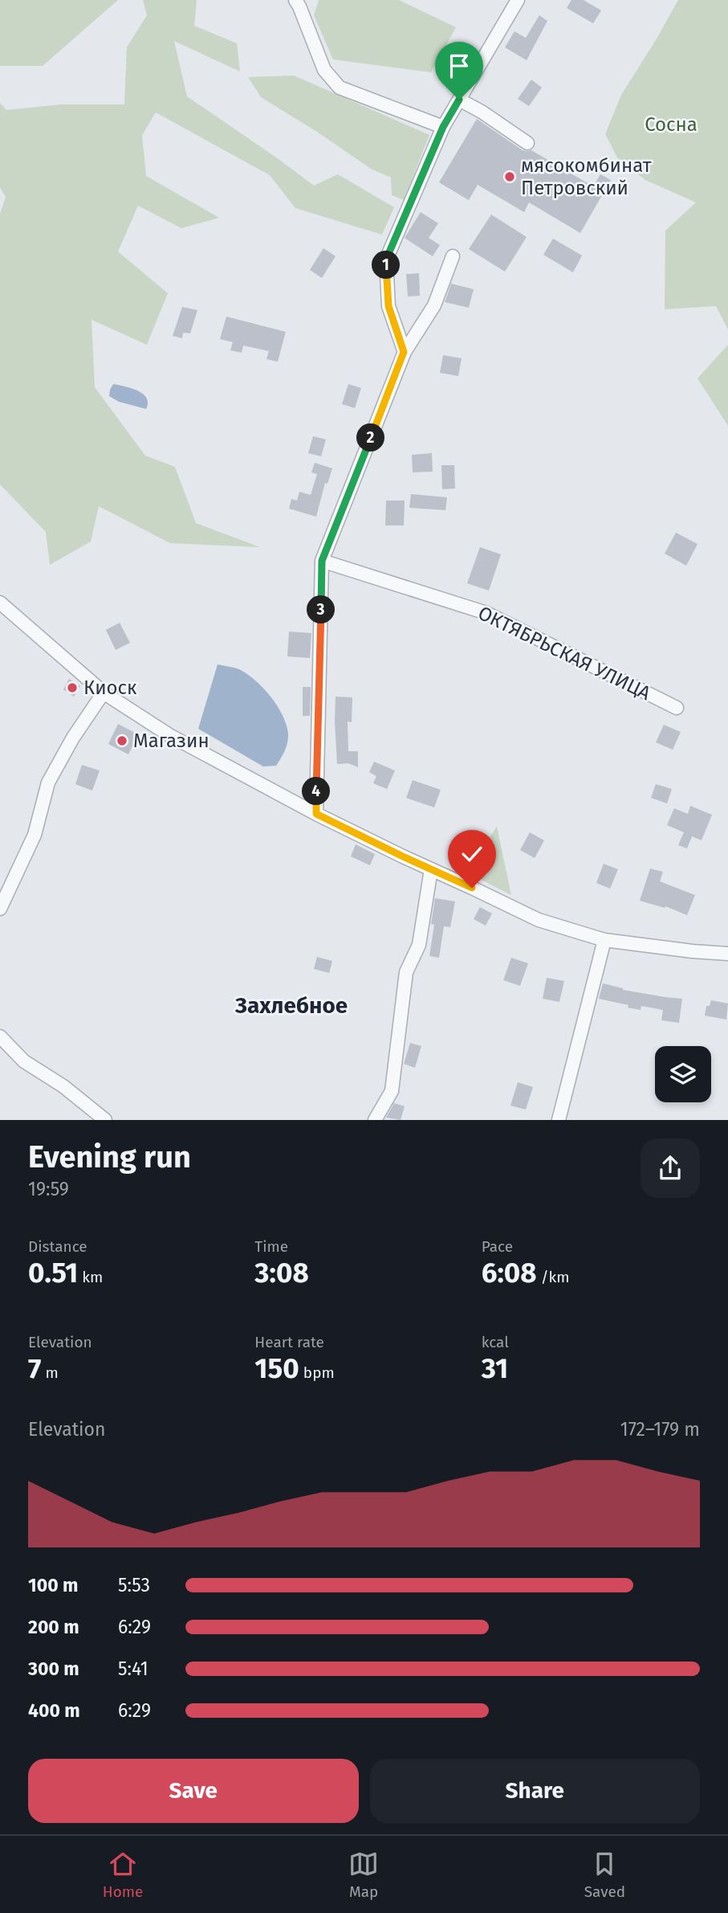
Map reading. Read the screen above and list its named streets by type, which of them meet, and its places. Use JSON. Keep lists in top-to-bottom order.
{
  "streets": {
    "street": ["ОКТЯБРЬСКАЯ УЛИЦА"]
  },
  "districts": ["Захлебное"],
  "parks": ["Сосна"],
  "places": ["мясокомбинат Петровский", "Киоск", "Магазин"],
  "page": {
    "pins": [
      "1",
      "2",
      "3",
      "4"
    ],
    "heading": ["Evening run", "19:59"],
    "stats": [
      ["Distance", "0.51 km"],
      ["Time", "3:08"],
      ["Pace", "6:08 /km"],
      ["Elevation", "7 m"],
      ["Heart rate", "150 bpm"],
      ["kcal", "31"]
    ],
    "chart": ["Elevation", "172–179 m"],
    "list": [
      {
        "name": "100 m",
        "note": "5:53"
      },
      {
        "name": "200 m",
        "note": "6:29"
      },
      {
        "name": "300 m",
        "note": "5:41"
      },
      {
        "name": "400 m",
        "note": "6:29"
      }
    ],
    "buttons": ["Save", "Share"],
    "tabs": ["Home", "Map", "Saved"]
  }
}
